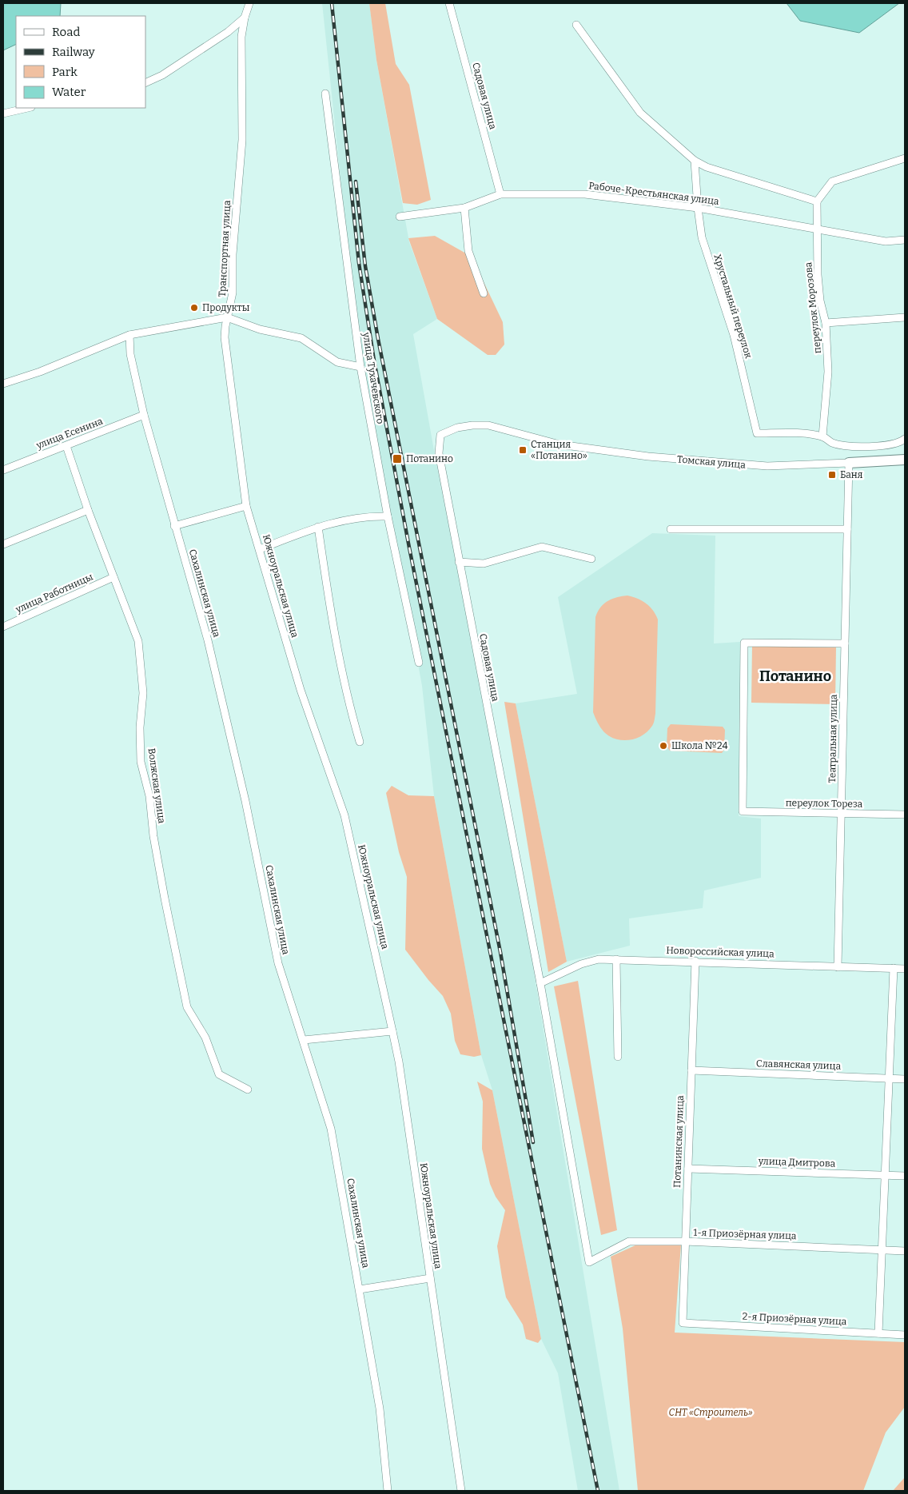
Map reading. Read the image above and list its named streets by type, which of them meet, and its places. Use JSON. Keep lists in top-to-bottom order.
{
  "streets": {
    "street": [
      "Садовая улица",
      "Рабоче-Крестьянская улица",
      "Транспортная улица",
      "Хрустальный переулок",
      "переулок Морозова",
      "улица Тухачевского",
      "улица Есенина",
      "Томская улица",
      "Южноуральская улица",
      "улица Работницы",
      "Сахалинская улица",
      "Театральная улица",
      "Волжская улица",
      "переулок Тореза",
      "Новороссийская улица",
      "Славянская улица",
      "Потанинская улица",
      "улица Дмитрова",
      "1-я Приозёрная улица",
      "2-я Приозёрная улица"
    ]
  },
  "crossings": [
    ["Садовая улица", "Рабоче-Крестьянская улица"],
    ["Садовая улица", "Томская улица"],
    ["Садовая улица", "Новороссийская улица"],
    ["Садовая улица", "1-я Приозёрная улица"],
    ["Рабоче-Крестьянская улица", "Хрустальный переулок"],
    ["Рабоче-Крестьянская улица", "переулок Морозова"],
    ["Транспортная улица", "Южноуральская улица"],
    ["Хрустальный переулок", "переулок Морозова"],
    ["улица Есенина", "Сахалинская улица"],
    ["улица Есенина", "Волжская улица"],
    ["Томская улица", "Театральная улица"],
    ["улица Работницы", "Волжская улица"],
    ["Театральная улица", "переулок Тореза"],
    ["Театральная улица", "Новороссийская улица"],
    ["Новороссийская улица", "Потанинская улица"],
    ["Славянская улица", "Потанинская улица"],
    ["Потанинская улица", "улица Дмитрова"],
    ["Потанинская улица", "1-я Приозёрная улица"],
    ["Потанинская улица", "2-я Приозёрная улица"]
  ],
  "districts": ["Потанино"],
  "parks": ["СНТ «Строитель»"],
  "places": {
    "other": ["Продукты", "Школа №24"],
    "transit": ["Станция «Потанино»", "Потанино", "Баня"]
  },
  "legend": [
    "Road",
    "Railway",
    "Park",
    "Water"
  ]
}
